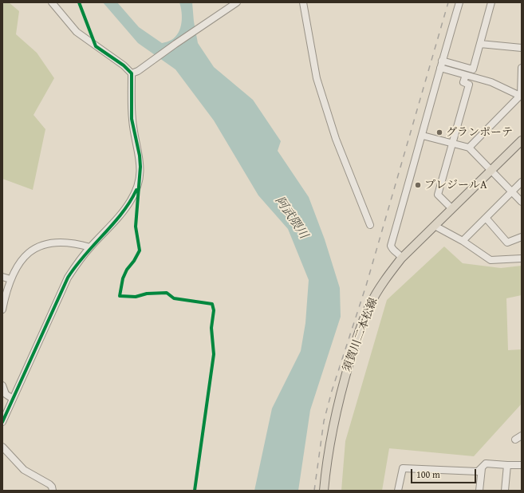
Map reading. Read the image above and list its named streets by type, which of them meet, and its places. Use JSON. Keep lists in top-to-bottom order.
{
  "streets": {
    "main road": ["須賀川二本松線"]
  },
  "water": ["阿武隈川"],
  "places": ["グランポーテ", "プレジールA"],
  "scale_bar": "100 m"
}
